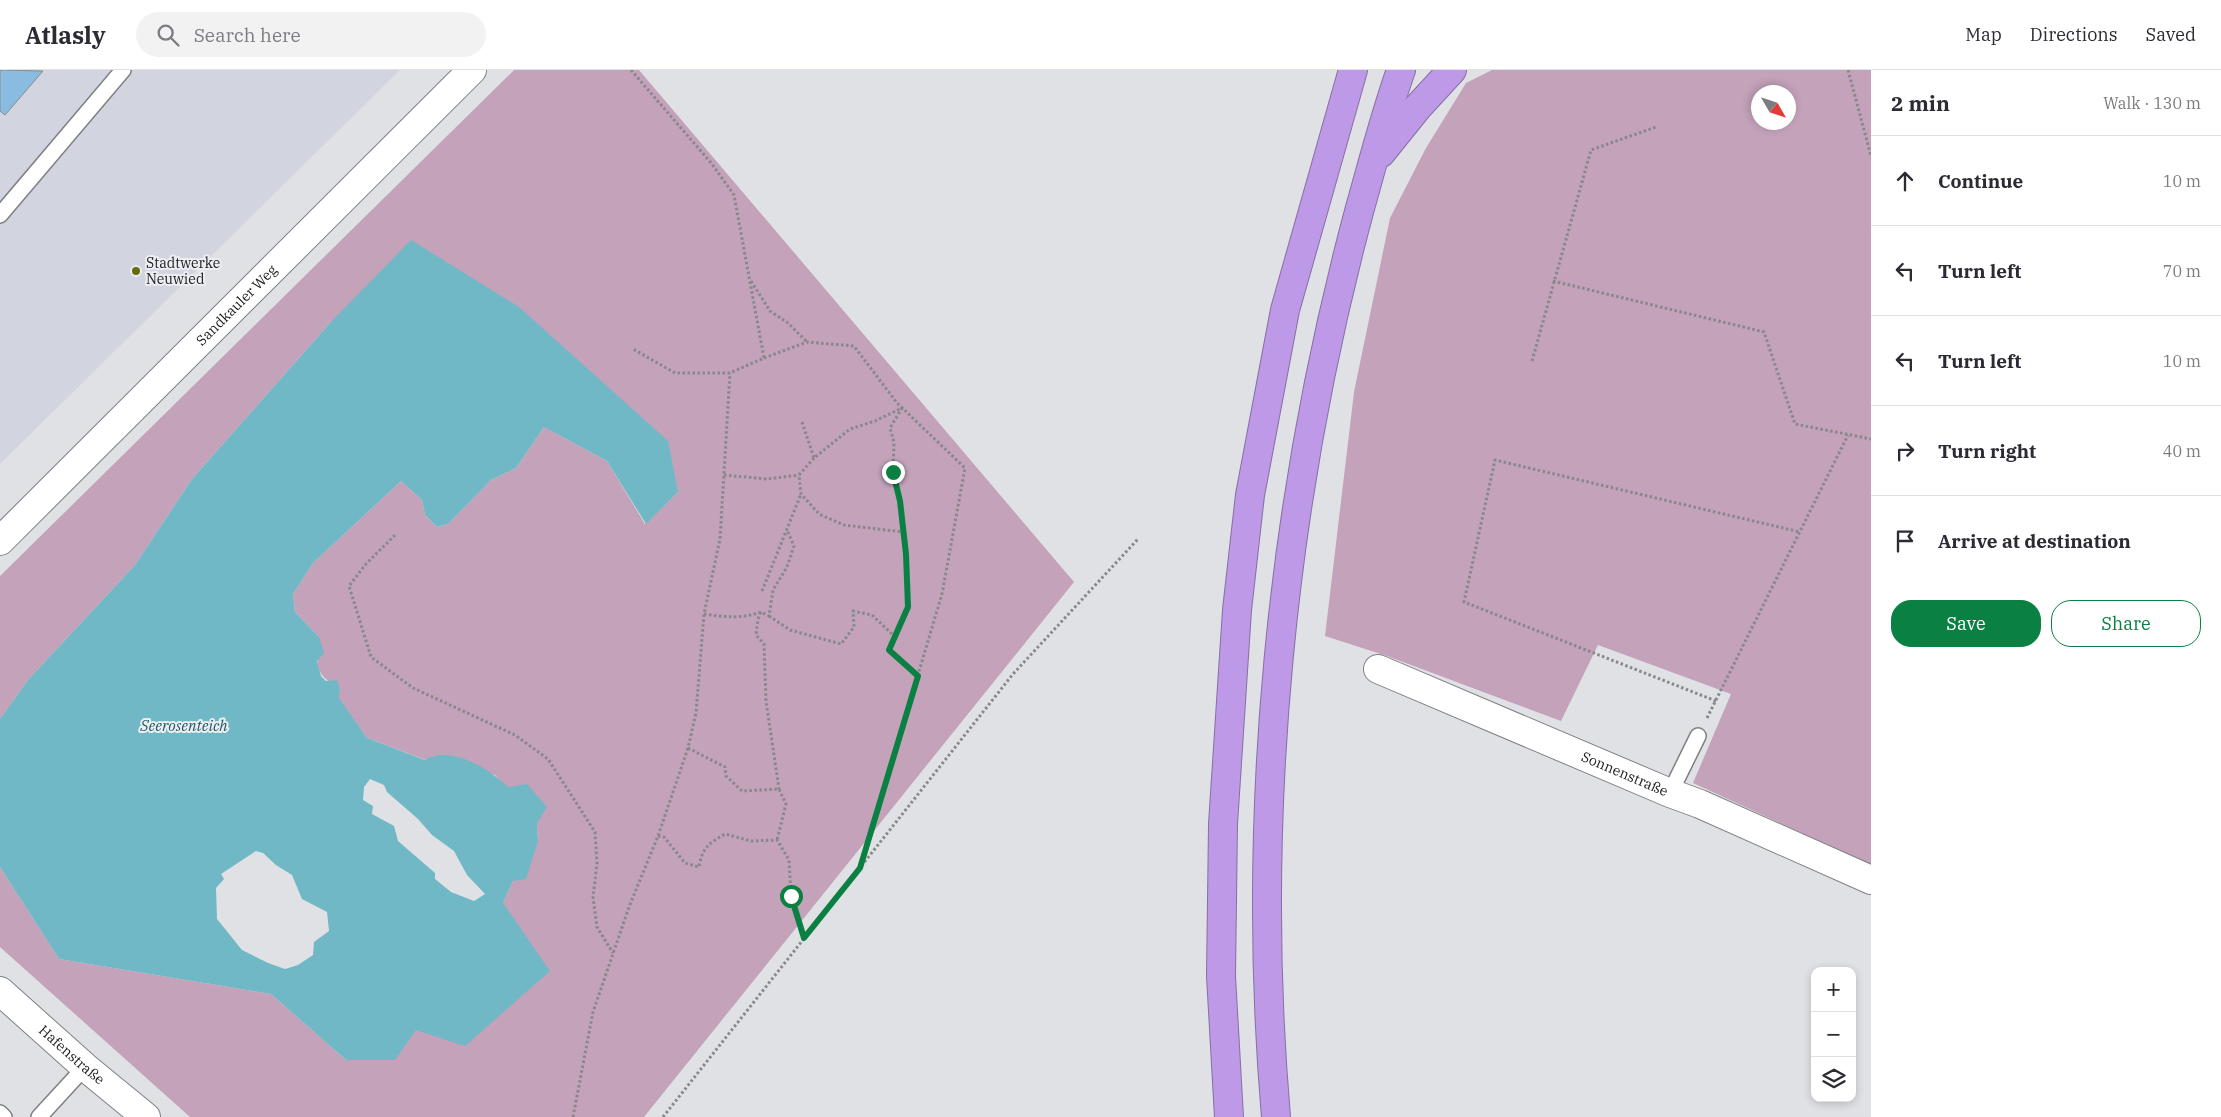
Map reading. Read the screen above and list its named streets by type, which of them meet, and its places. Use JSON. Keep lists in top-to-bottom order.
{
  "streets": {
    "street": ["Sandkauler Weg", "Sonnenstraße", "Hafenstraße"]
  },
  "water": ["Seerosenteich"],
  "places": ["Stadtwerke Neuwied"],
  "north": "bottom right",
  "page": {
    "header": "Atlasly",
    "search": "Search here",
    "nav": ["Map", "Directions", "Saved"],
    "heading": ["2 min", "Walk · 130 m"],
    "list": [
      ["Continue", "10 m"],
      ["Turn left", "70 m"],
      ["Turn left", "10 m"],
      ["Turn right", "40 m"],
      "Arrive at destination"
    ],
    "buttons": ["Save", "Share"],
    "map_buttons": ["+", "−"]
  }
}
